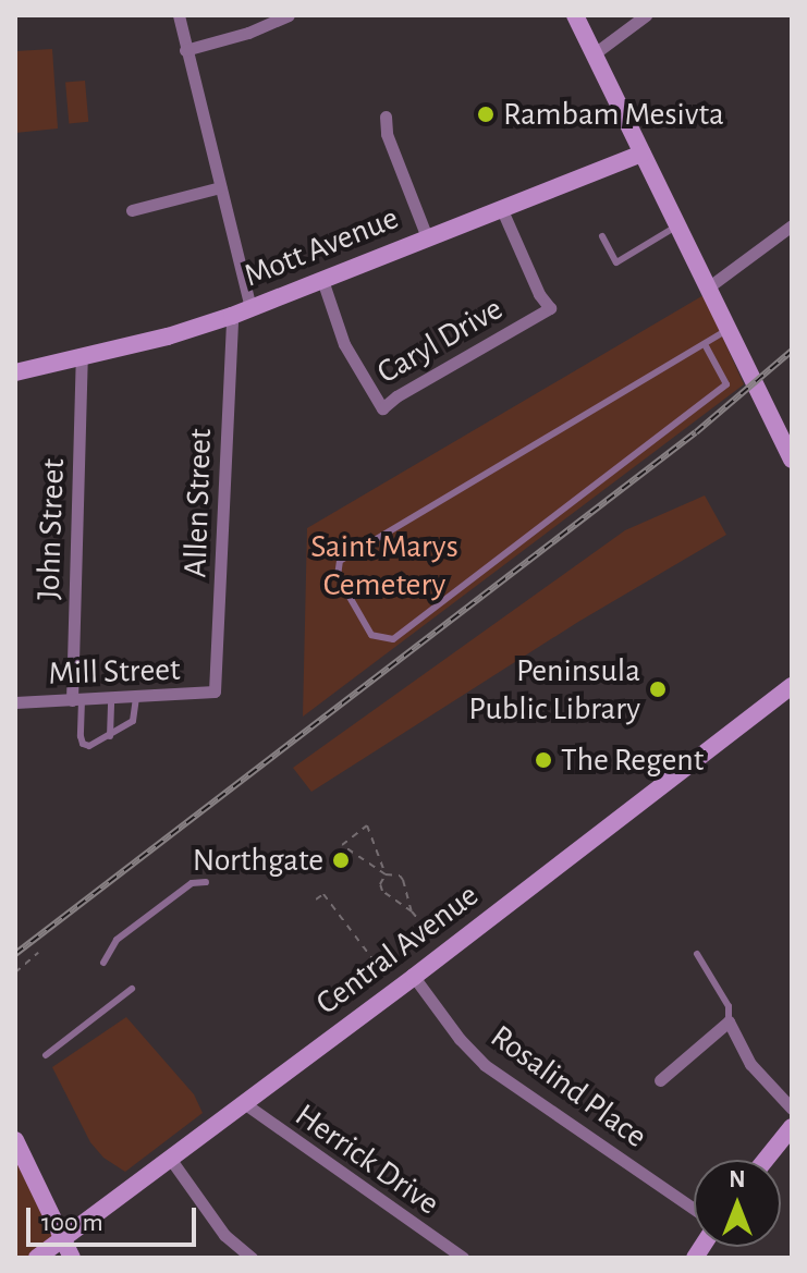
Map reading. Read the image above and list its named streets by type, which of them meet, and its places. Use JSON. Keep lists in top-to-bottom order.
{
  "streets": {
    "street": [
      "Mott Avenue",
      "Caryl Drive",
      "Allen Street",
      "John Street",
      "Mill Street",
      "Central Avenue",
      "Rosalind Place",
      "Herrick Drive"
    ]
  },
  "crossings": [
    ["Mott Avenue", "Caryl Drive"],
    ["Mott Avenue", "Allen Street"],
    ["Mott Avenue", "John Street"],
    ["Allen Street", "Mill Street"],
    ["John Street", "Mill Street"],
    ["Central Avenue", "Rosalind Place"],
    ["Central Avenue", "Herrick Drive"]
  ],
  "parks": ["Saint Marys Cemetery"],
  "places": [
    "Rambam Mesivta",
    "Peninsula Public Library",
    "The Regent",
    "Northgate"
  ],
  "scale_bar": "100 m",
  "north": "top"
}
